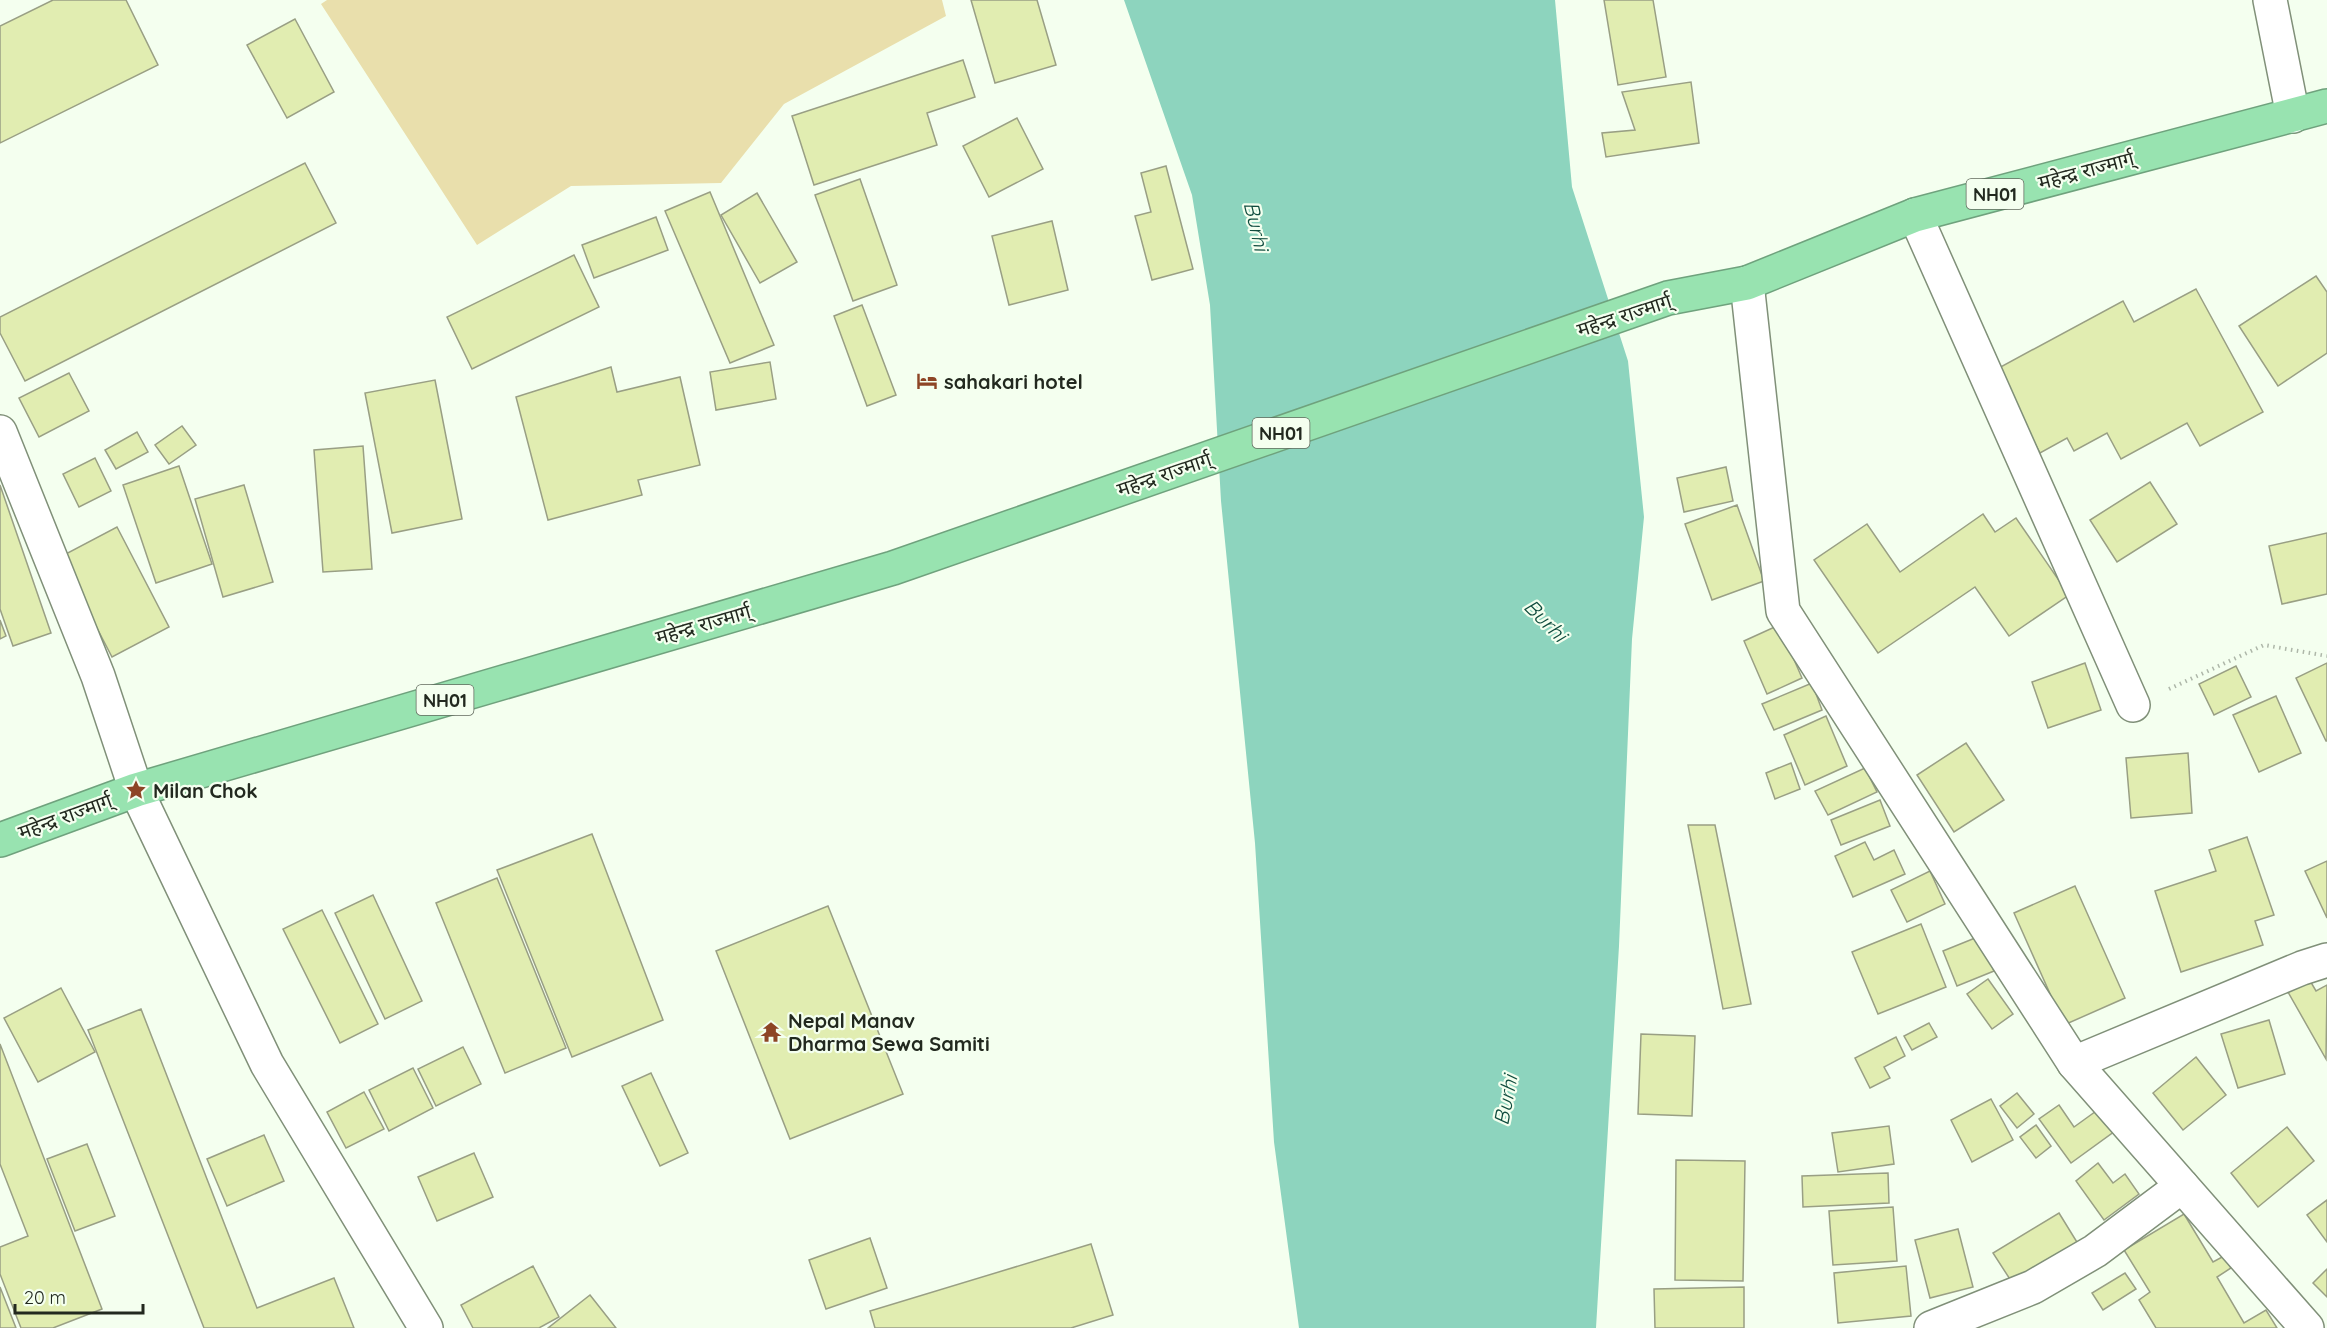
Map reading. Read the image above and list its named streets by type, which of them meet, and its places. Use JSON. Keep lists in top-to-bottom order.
{
  "streets": {
    "highway": ["महेन्द्र राज्मार्ग्", "NH01"]
  },
  "water": ["Burhi"],
  "places": {
    "hotel": ["sahakari hotel"],
    "place": ["Milan Chok"],
    "temple": ["Nepal Manav Dharma Sewa Samiti"]
  },
  "scale_bar": "20 m"
}
